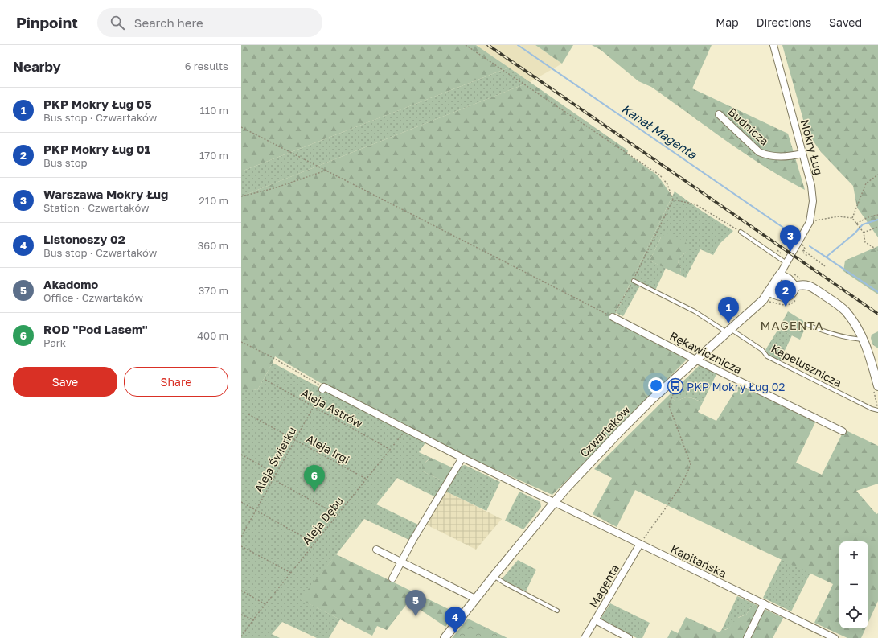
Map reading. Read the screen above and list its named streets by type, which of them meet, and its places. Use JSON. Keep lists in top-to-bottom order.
{
  "streets": {
    "street": [
      "Budnicza",
      "Mokry Ług",
      "Rękawicznicza",
      "Czwartaków",
      "Kapitańska",
      "Magenta"
    ],
    "lane": ["Kapelusznicza"],
    "path": [
      "Aleja Astrów",
      "Aleja Irgi",
      "Aleja Świerku",
      "Aleja Dębu"
    ]
  },
  "crossings": [
    ["Budnicza", "Mokry Ług"],
    ["Mokry Ług", "Czwartaków"],
    ["Rękawicznicza", "Czwartaków"],
    ["Kapelusznicza", "Czwartaków"],
    ["Aleja Astrów", "Aleja Świerku"],
    ["Aleja Astrów", "Aleja Dębu"],
    ["Czwartaków", "Kapitańska"],
    ["Aleja Irgi", "Aleja Świerku"],
    ["Aleja Irgi", "Aleja Dębu"],
    ["Aleja Świerku", "Kapitańska"],
    ["Aleja Dębu", "Kapitańska"],
    ["Kapitańska", "Magenta"]
  ],
  "districts": ["MAGENTA"],
  "water": ["Kanał Magenta"],
  "places": {
    "bus stop": ["PKP Mokry Ług 02"]
  },
  "page": {
    "header": "Pinpoint",
    "search": "Search here",
    "nav": ["Map", "Directions", "Saved"],
    "heading": ["Nearby", "6 results"],
    "list": [
      {
        "mark": "1",
        "name": "PKP Mokry Ług 05",
        "note": "Bus stop · Czwartaków",
        "value": "110 m"
      },
      {
        "mark": "2",
        "name": "PKP Mokry Ług 01",
        "note": "Bus stop",
        "value": "170 m"
      },
      {
        "mark": "3",
        "name": "Warszawa Mokry Ług",
        "note": "Station · Czwartaków",
        "value": "210 m"
      },
      {
        "mark": "4",
        "name": "Listonoszy 02",
        "note": "Bus stop · Czwartaków",
        "value": "360 m"
      },
      {
        "mark": "5",
        "name": "Akadomo",
        "note": "Office · Czwartaków",
        "value": "370 m"
      },
      {
        "mark": "6",
        "name": "ROD \"Pod Lasem\"",
        "note": "Park",
        "value": "400 m"
      }
    ],
    "pins": [
      "3",
      "2",
      "1",
      "6",
      "5",
      "4"
    ],
    "buttons": ["Save", "Share"],
    "map_buttons": ["+", "−"]
  }
}
